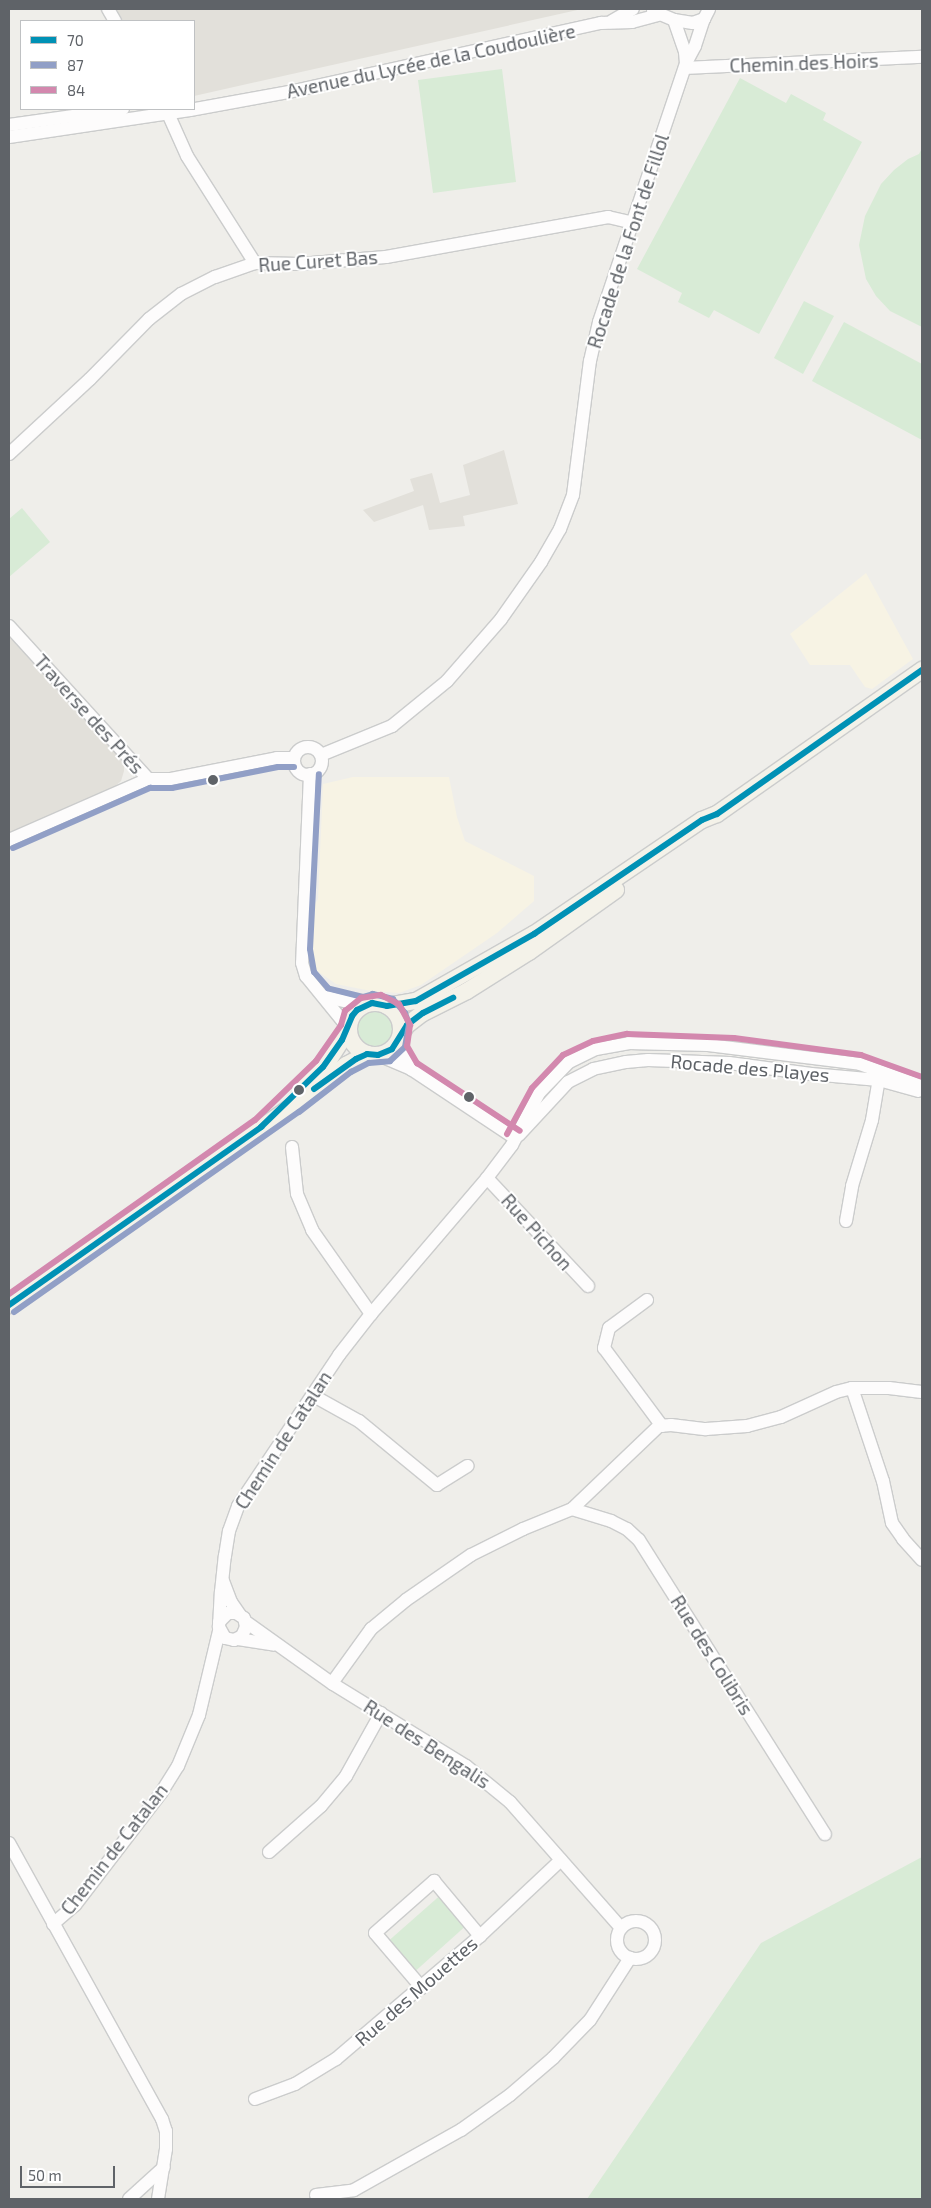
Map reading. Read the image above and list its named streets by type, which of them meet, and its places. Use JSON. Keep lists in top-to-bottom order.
{
  "streets": {
    "street": [
      "Avenue du Lycée de la Coudoulière",
      "Chemin des Hoirs",
      "Rocade de la Font de Fillol",
      "Rue Curet Bas",
      "Traverse des Prés",
      "Rocade des Playes",
      "Rue Pichon",
      "Chemin de Catalan",
      "Rue des Colibris",
      "Rue des Bengalis",
      "Rue des Mouettes"
    ]
  },
  "crossings": [
    ["Chemin des Hoirs", "Rocade de la Font de Fillol"],
    ["Rocade de la Font de Fillol", "Rue Curet Bas"],
    ["Rocade des Playes", "Rue Pichon"],
    ["Rocade des Playes", "Chemin de Catalan"],
    ["Chemin de Catalan", "Rue des Bengalis"],
    ["Rue des Bengalis", "Rue des Mouettes"]
  ],
  "lines": ["transit line 70", "transit line 87", "transit line 84"],
  "legend": ["70", "87", "84"],
  "scale_bar": "50 m"
}
